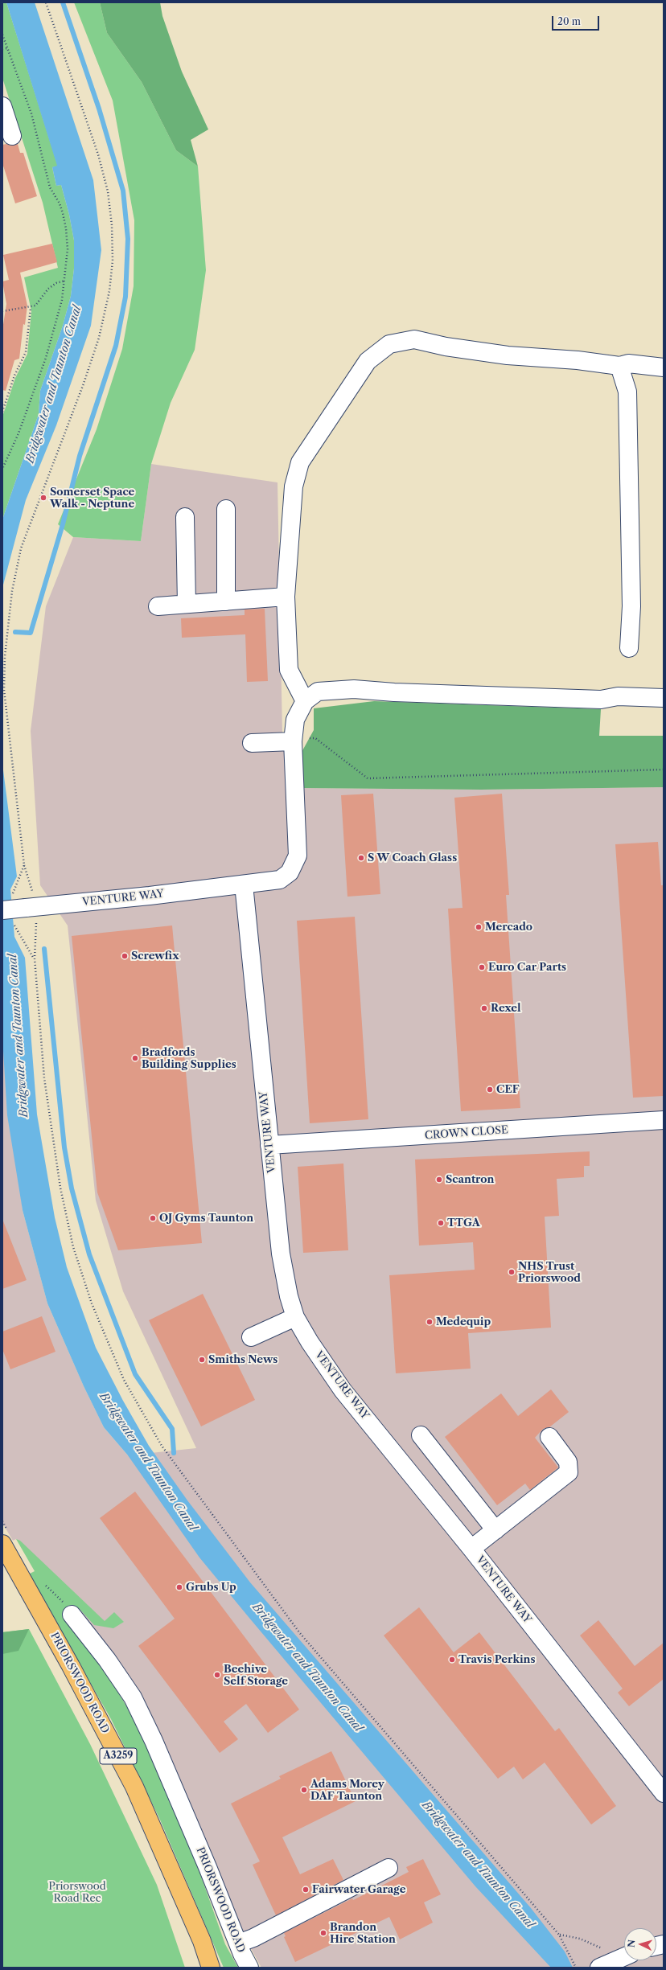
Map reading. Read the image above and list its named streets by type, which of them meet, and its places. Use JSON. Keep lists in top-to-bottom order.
{
  "streets": {
    "main road": ["PRIORSWOOD ROAD", "A3259"],
    "street": ["VENTURE WAY", "CROWN CLOSE"]
  },
  "crossings": [
    ["VENTURE WAY", "CROWN CLOSE"]
  ],
  "water": ["Bridgwater and Taunton Canal"],
  "parks": ["Priorswood Road Rec"],
  "places": [
    "Somerset Space Walk - Neptune",
    "S W Coach Glass",
    "Mercado",
    "Screwfix",
    "Euro Car Parts",
    "Rexel",
    "Bradfords Building Supplies",
    "CEF",
    "Scantron",
    "OJ Gyms Taunton",
    "TTGA",
    "NHS Trust Priorswood",
    "Medequip",
    "Smiths News",
    "Grubs Up",
    "Travis Perkins",
    "Beehive Self Storage",
    "Adams Morey DAF Taunton",
    "Fairwater Garage",
    "Brandon Hire Station"
  ],
  "scale_bar": "20 m",
  "north": "left"
}
